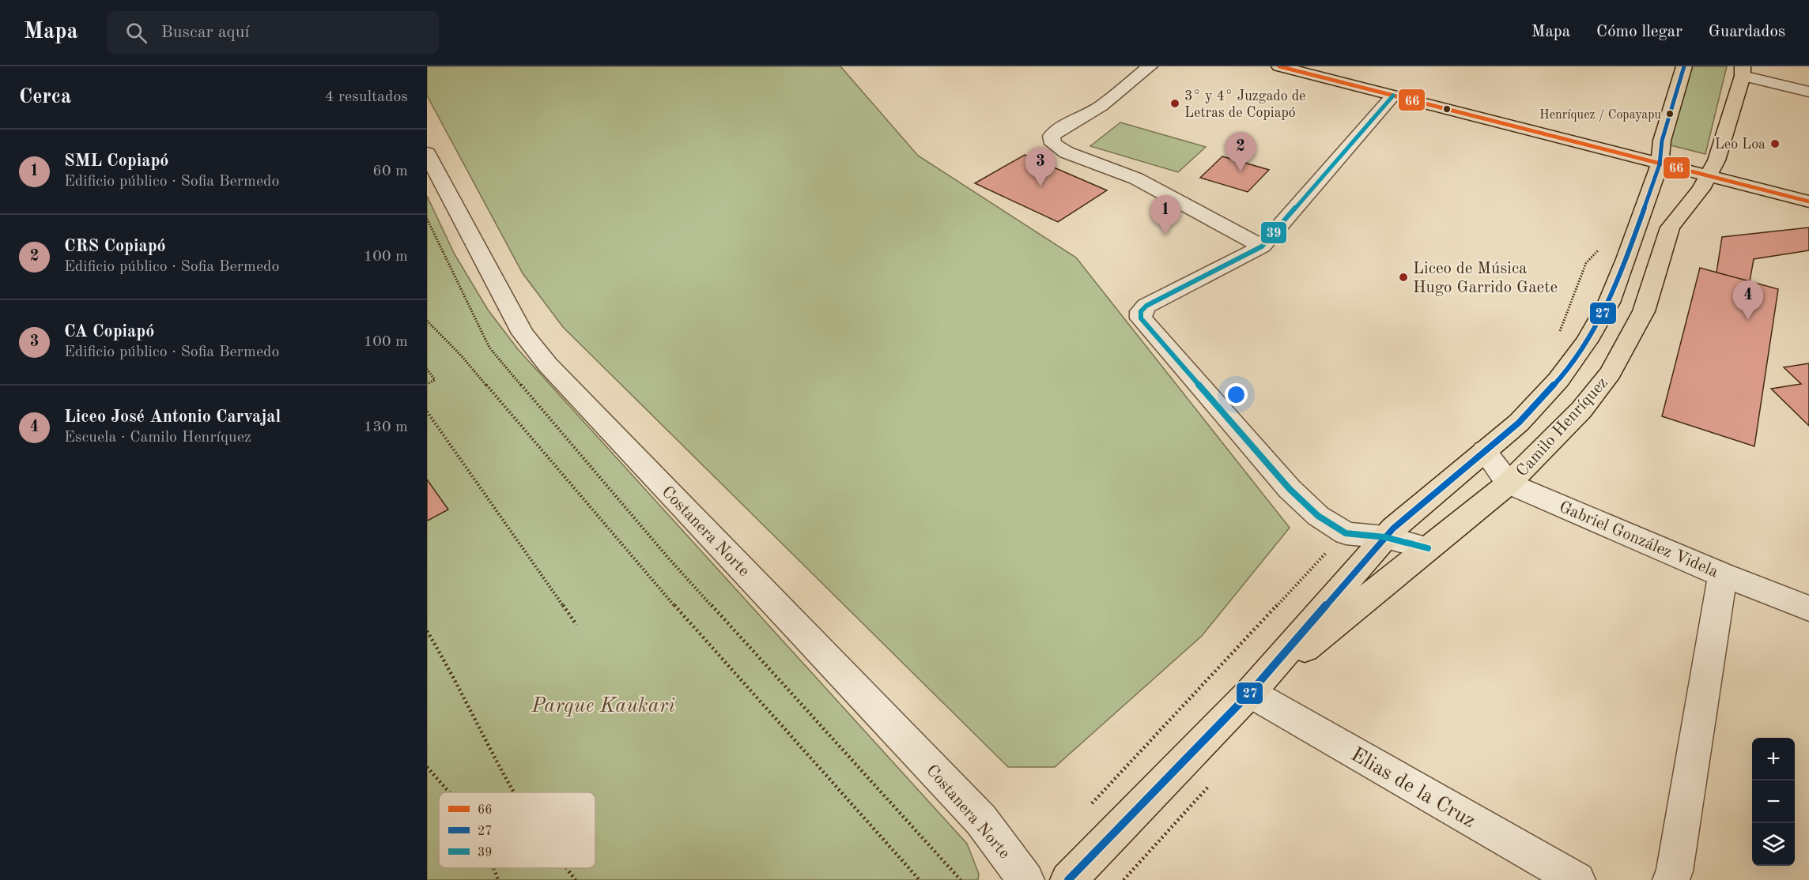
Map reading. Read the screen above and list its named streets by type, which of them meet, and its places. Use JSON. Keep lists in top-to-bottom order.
{
  "streets": {
    "main road": ["Camilo Henríquez"],
    "street": ["Costanera Norte", "Gabriel González Videla", "Elias de la Cruz"]
  },
  "crossings": [
    ["Camilo Henríquez", "Gabriel González Videla"],
    ["Camilo Henríquez", "Elias de la Cruz"]
  ],
  "parks": ["Parque Kaukari"],
  "places": [
    "3° y 4° Juzgado de Letras de Copiapó",
    "Henríquez / Copayapu",
    "Leo Loa",
    "Liceo de Música Hugo Garrido Gaete"
  ],
  "lines": ["transit line 66", "transit line 27", "transit line 39"],
  "legend": ["66", "27", "39"],
  "page": {
    "header": "Mapa",
    "search": "Buscar aquí",
    "nav": ["Mapa", "Cómo llegar", "Guardados"],
    "heading": ["Cerca", "4 resultados"],
    "list": [
      {
        "mark": "1",
        "name": "SML Copiapó",
        "note": "Edificio público · Sofia Bermedo",
        "value": "60 m"
      },
      {
        "mark": "2",
        "name": "CRS Copiapó",
        "note": "Edificio público · Sofia Bermedo",
        "value": "100 m"
      },
      {
        "mark": "3",
        "name": "CA Copiapó",
        "note": "Edificio público · Sofia Bermedo",
        "value": "100 m"
      },
      {
        "mark": "4",
        "name": "Liceo José Antonio Carvajal",
        "note": "Escuela · Camilo Henríquez",
        "value": "130 m"
      }
    ],
    "pins": [
      "2",
      "3",
      "1",
      "4"
    ],
    "map_buttons": ["+", "−"]
  }
}
